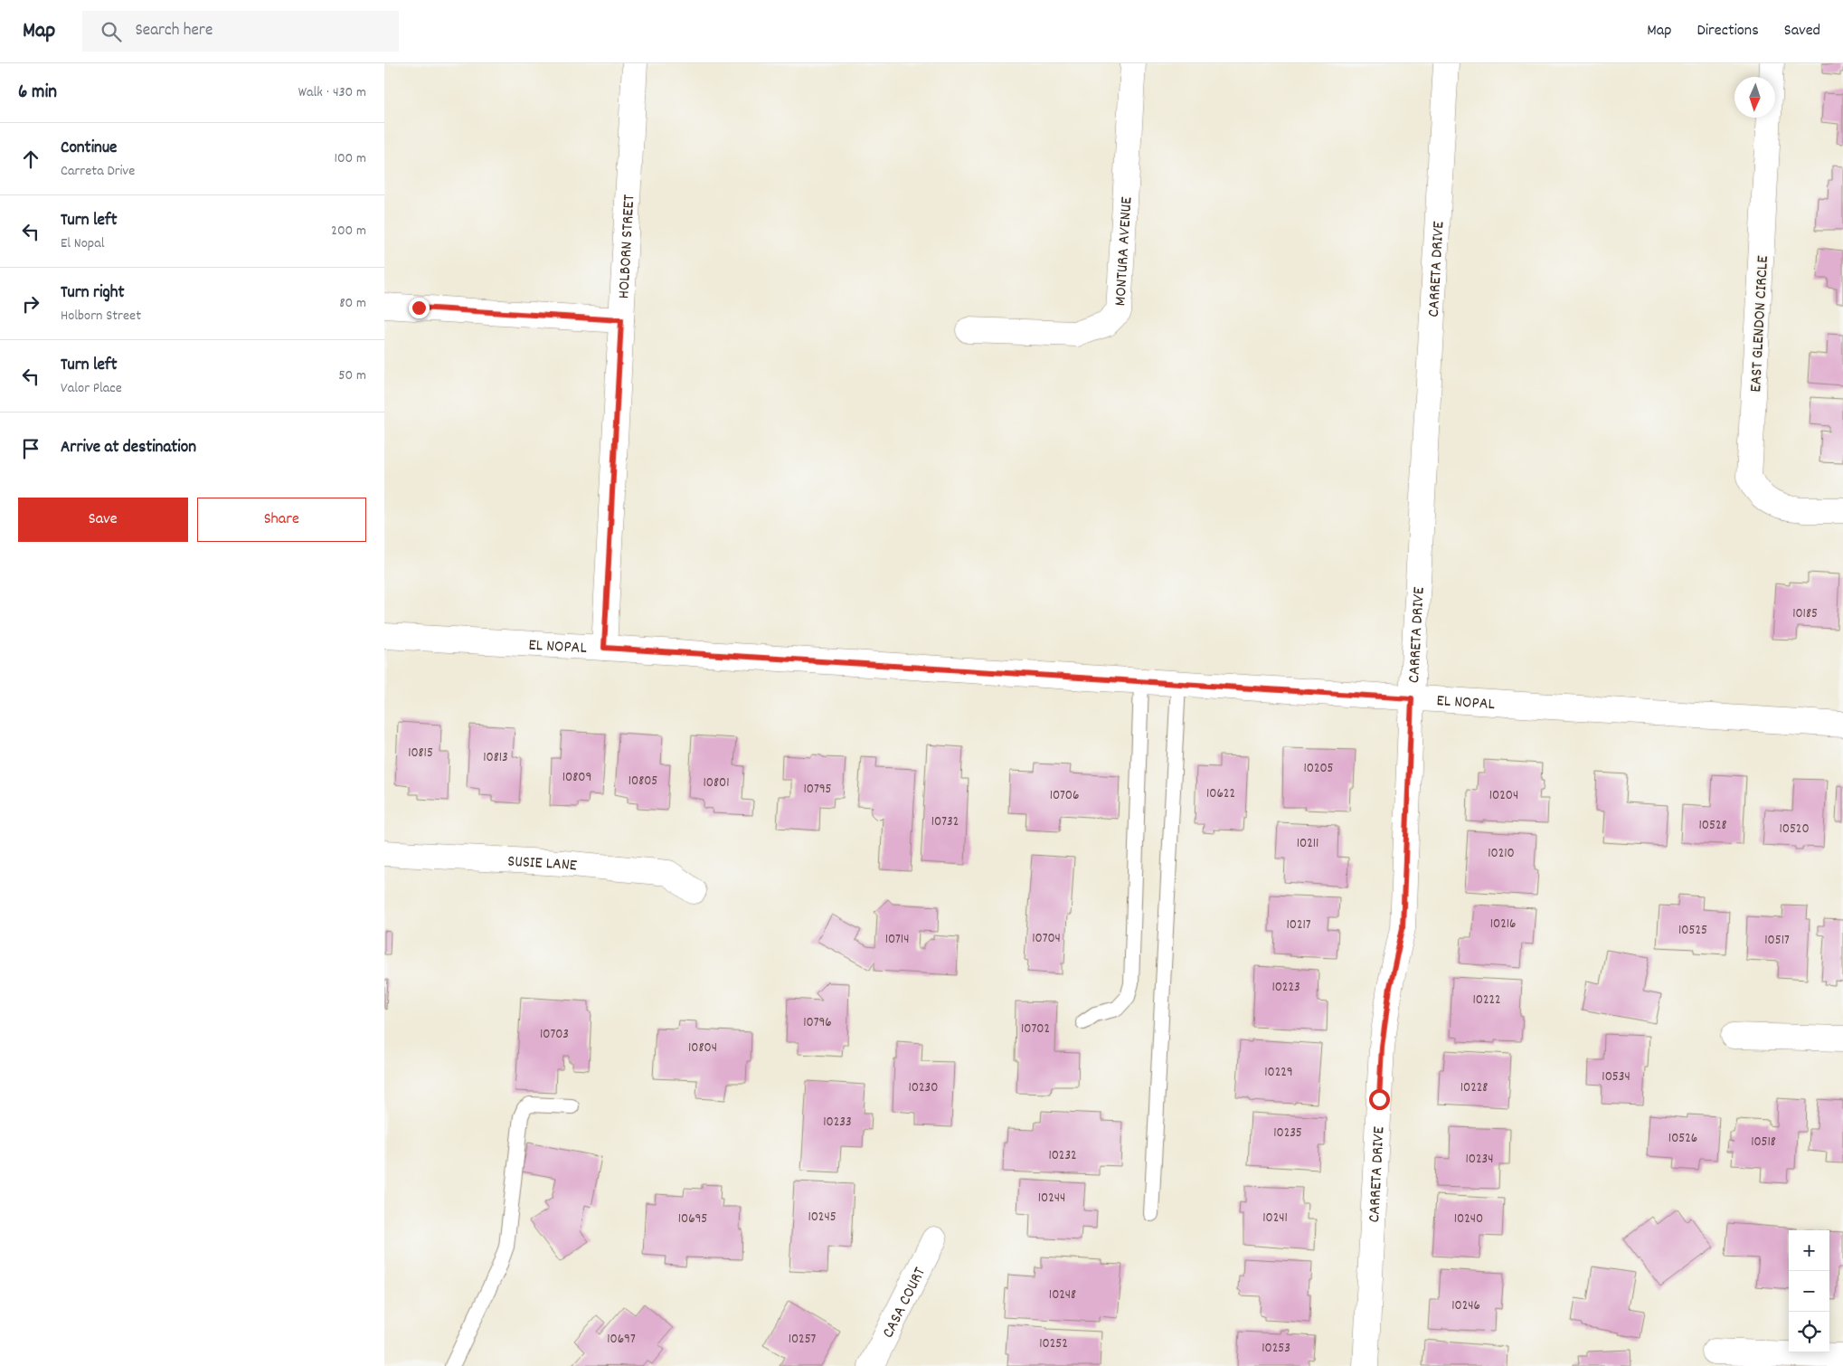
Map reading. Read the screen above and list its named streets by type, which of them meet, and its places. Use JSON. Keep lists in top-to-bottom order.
{
  "streets": {
    "street": [
      "HOLBORN STREET",
      "MONTURA AVENUE",
      "CARRETA DRIVE",
      "EAST GLENDON CIRCLE",
      "EL NOPAL",
      "SUSIE LANE",
      "CASA COURT"
    ]
  },
  "crossings": [
    ["HOLBORN STREET", "EL NOPAL"],
    ["CARRETA DRIVE", "EL NOPAL"]
  ],
  "house_numbers": [
    "10185",
    "10815",
    "10813",
    "10205",
    "10809",
    "10805",
    "10801",
    "10795",
    "10622",
    "10706",
    "10204",
    "10732",
    "10528",
    "10520",
    "10211",
    "10210",
    "10216",
    "10217",
    "10525",
    "10704",
    "10714",
    "10517",
    "10223",
    "10222",
    "10796",
    "10702",
    "10703",
    "10804",
    "10229",
    "10534",
    "10230",
    "10228",
    "10233",
    "10235",
    "10526",
    "10518",
    "10232",
    "10234",
    "10244",
    "10245",
    "10241",
    "10695",
    "10240",
    "10248",
    "10246",
    "10697",
    "10257",
    "10252",
    "10253"
  ],
  "north": "bottom",
  "page": {
    "header": "Map",
    "search": "Search here",
    "nav": ["Map", "Directions", "Saved"],
    "heading": ["6 min", "Walk · 430 m"],
    "list": [
      ["Continue", "Carreta Drive", "100 m"],
      ["Turn left", "El Nopal", "200 m"],
      ["Turn right", "Holborn Street", "80 m"],
      ["Turn left", "Valor Place", "50 m"],
      "Arrive at destination"
    ],
    "buttons": ["Save", "Share"],
    "map_buttons": ["+", "−"]
  }
}
